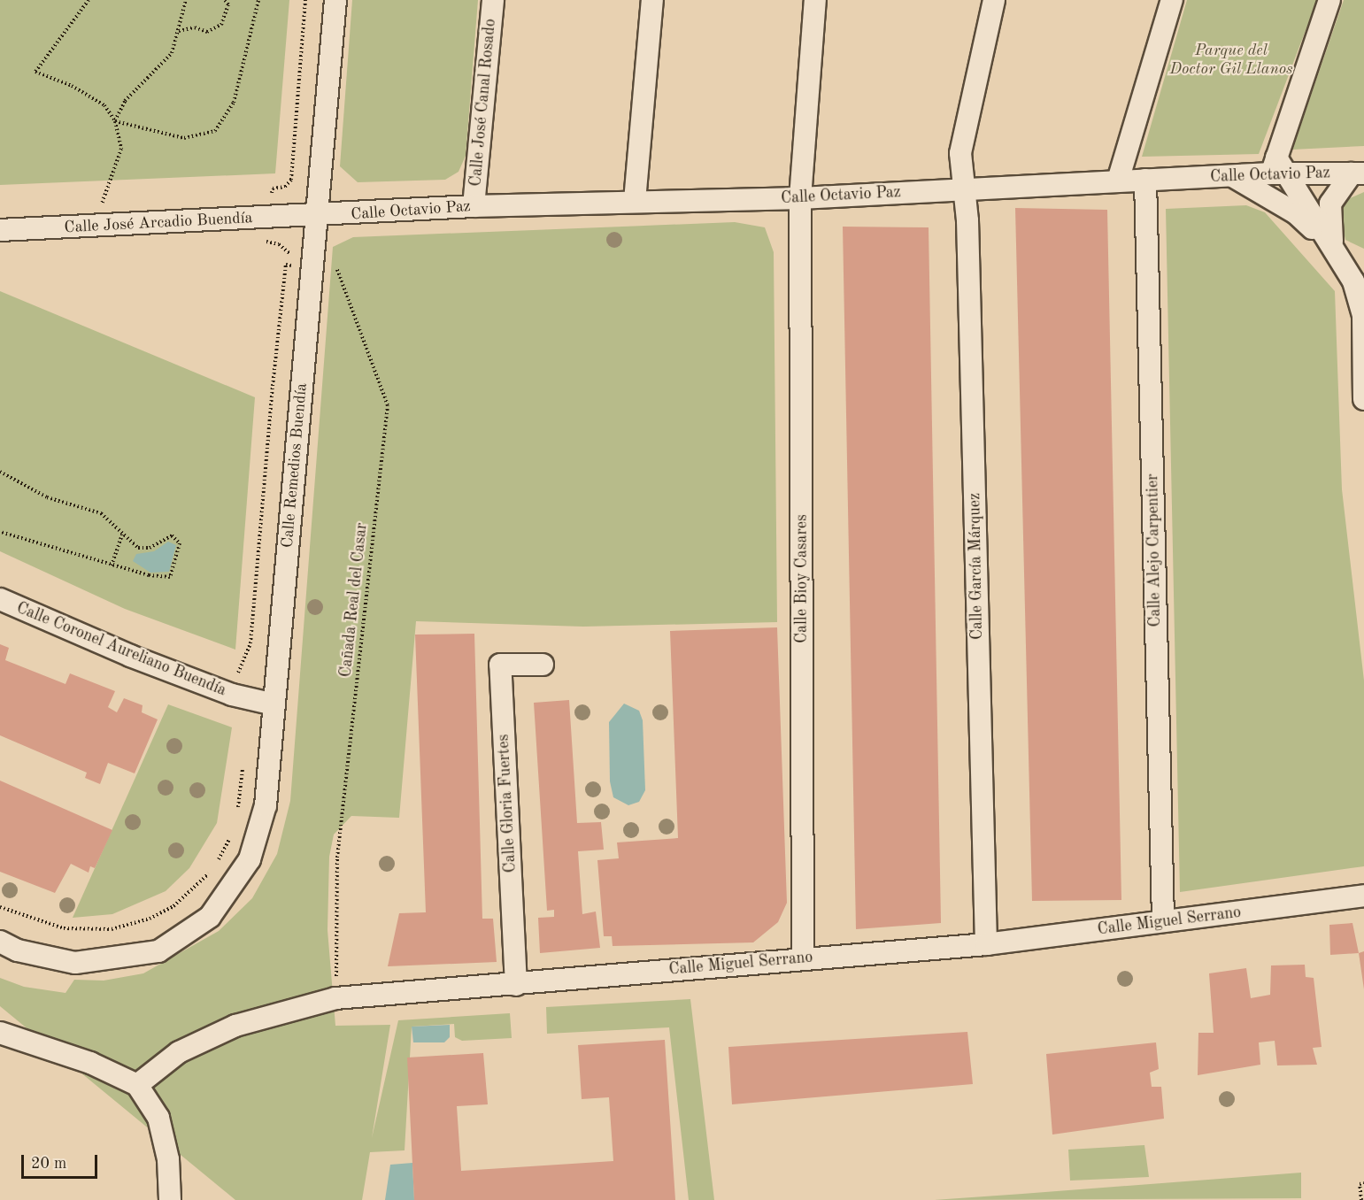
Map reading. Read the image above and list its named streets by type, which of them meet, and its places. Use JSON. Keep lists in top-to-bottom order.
{
  "streets": {
    "street": [
      "Calle José Canal Rosado",
      "Calle Octavio Paz",
      "Calle José Arcadio Buendía",
      "Calle Remedios Buendía",
      "Calle Alejo Carpentier",
      "Calle García Márquez",
      "Calle Bioy Casares",
      "Calle Coronel Aureliano Buendía",
      "Calle Gloria Fuertes",
      "Calle Miguel Serrano"
    ],
    "path": ["Cañada Real del Casar"]
  },
  "crossings": [
    ["Calle José Canal Rosado", "Calle Octavio Paz"],
    ["Calle Octavio Paz", "Calle José Arcadio Buendía"],
    ["Calle Octavio Paz", "Calle Remedios Buendía"],
    ["Calle Octavio Paz", "Calle Alejo Carpentier"],
    ["Calle Octavio Paz", "Calle García Márquez"],
    ["Calle Octavio Paz", "Calle Bioy Casares"],
    ["Calle José Arcadio Buendía", "Calle Remedios Buendía"],
    ["Calle Remedios Buendía", "Calle Coronel Aureliano Buendía"],
    ["Calle Alejo Carpentier", "Calle Miguel Serrano"],
    ["Calle García Márquez", "Calle Miguel Serrano"],
    ["Calle Bioy Casares", "Calle Miguel Serrano"],
    ["Cañada Real del Casar", "Calle Miguel Serrano"],
    ["Calle Gloria Fuertes", "Calle Miguel Serrano"]
  ],
  "parks": ["Parque del Doctor Gil Llanos"],
  "scale_bar": "20 m"
}
